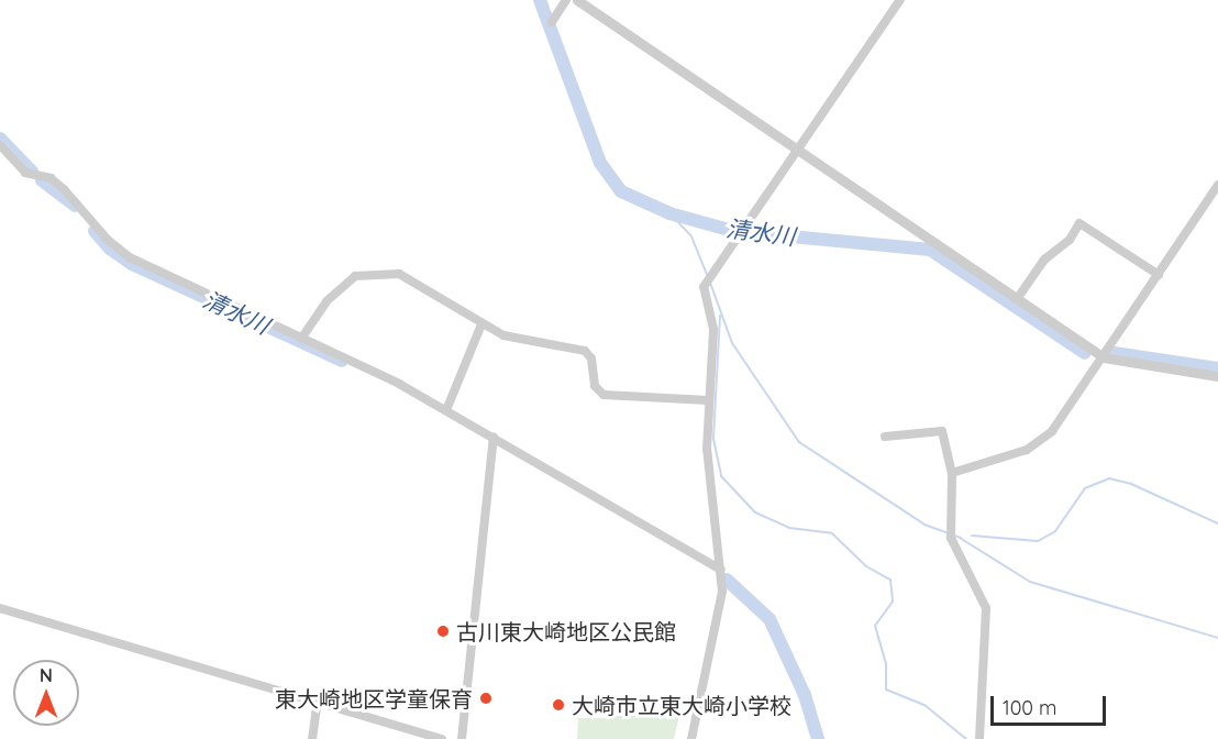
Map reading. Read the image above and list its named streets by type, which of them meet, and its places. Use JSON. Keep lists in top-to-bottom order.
{
  "water": ["清水川"],
  "places": ["古川東大崎地区公民館", "東大崎地区学童保育", "大崎市立東大崎小学校"],
  "scale_bar": "100 m",
  "north": "top"
}
